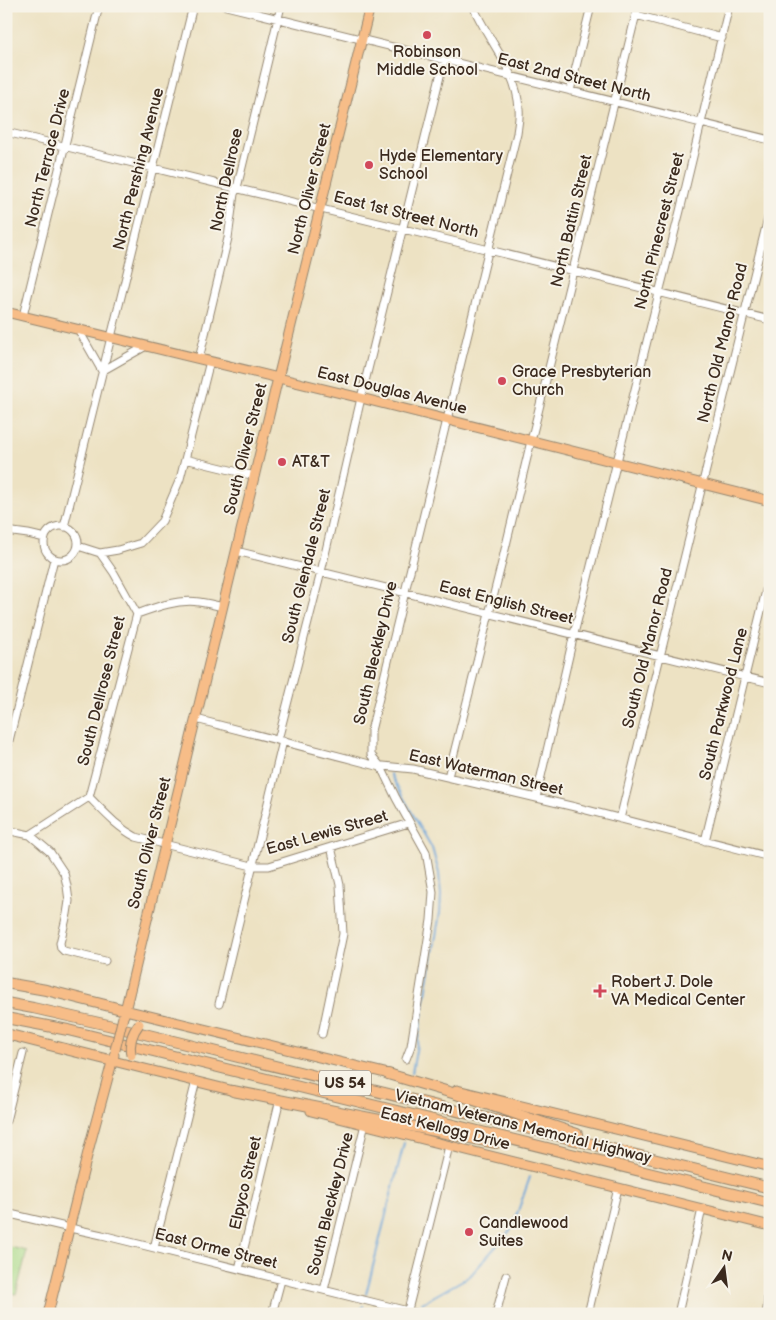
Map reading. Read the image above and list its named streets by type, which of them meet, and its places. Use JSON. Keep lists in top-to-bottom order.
{
  "streets": {
    "highway": ["US 54", "Vietnam Veterans Memorial Highway"],
    "main road": [
      "North Oliver Street",
      "East Douglas Avenue",
      "South Oliver Street",
      "East Kellogg Drive"
    ],
    "street": [
      "East 2nd Street North",
      "North Terrace Drive",
      "North Pershing Avenue",
      "North Dellrose",
      "East 1st Street North",
      "North Battin Street",
      "North Pinecrest Street",
      "North Old Manor Road",
      "South Glendale Street",
      "East English Street",
      "South Old Manor Road",
      "South Bleckley Drive",
      "South Dellrose Street",
      "South Parkwood Lane",
      "East Waterman Street",
      "East Lewis Street",
      "Elpyco Street",
      "East Orme Street"
    ]
  },
  "crossings": [
    ["East 2nd Street North", "North Dellrose"],
    ["East 2nd Street North", "North Oliver Street"],
    ["East 2nd Street North", "North Battin Street"],
    ["East 2nd Street North", "North Pinecrest Street"],
    ["East 2nd Street North", "South Glendale Street"],
    ["East 2nd Street North", "South Bleckley Drive"],
    ["North Terrace Drive", "East 1st Street North"],
    ["North Terrace Drive", "East Douglas Avenue"],
    ["North Pershing Avenue", "East 1st Street North"],
    ["North Pershing Avenue", "East Douglas Avenue"],
    ["North Dellrose", "East 1st Street North"],
    ["North Dellrose", "East Douglas Avenue"],
    ["North Oliver Street", "East 1st Street North"],
    ["North Oliver Street", "East Douglas Avenue"],
    ["North Oliver Street", "South Oliver Street"],
    ["East 1st Street North", "North Battin Street"],
    ["East 1st Street North", "North Pinecrest Street"],
    ["East 1st Street North", "North Old Manor Road"],
    ["East 1st Street North", "South Glendale Street"],
    ["East 1st Street North", "South Bleckley Drive"],
    ["North Battin Street", "East Douglas Avenue"],
    ["North Battin Street", "East English Street"],
    ["North Battin Street", "East Waterman Street"],
    ["North Pinecrest Street", "East Douglas Avenue"],
    ["North Pinecrest Street", "East English Street"],
    ["North Pinecrest Street", "East Waterman Street"],
    ["North Old Manor Road", "East Douglas Avenue"],
    ["North Old Manor Road", "South Old Manor Road"],
    ["East Douglas Avenue", "South Oliver Street"],
    ["East Douglas Avenue", "South Glendale Street"],
    ["East Douglas Avenue", "South Old Manor Road"],
    ["East Douglas Avenue", "South Bleckley Drive"],
    ["South Oliver Street", "East English Street"],
    ["South Oliver Street", "East Waterman Street"],
    ["South Oliver Street", "East Lewis Street"],
    ["South Oliver Street", "East Kellogg Drive"],
    ["South Oliver Street", "East Orme Street"],
    ["South Glendale Street", "East English Street"],
    ["South Glendale Street", "East Waterman Street"],
    ["South Glendale Street", "East Lewis Street"],
    ["East English Street", "South Old Manor Road"],
    ["East English Street", "South Bleckley Drive"],
    ["East English Street", "South Parkwood Lane"],
    ["South Old Manor Road", "East Waterman Street"],
    ["South Bleckley Drive", "East Waterman Street"],
    ["South Bleckley Drive", "East Lewis Street"],
    ["South Bleckley Drive", "East Kellogg Drive"],
    ["South Bleckley Drive", "East Orme Street"],
    ["South Dellrose Street", "East Lewis Street"],
    ["South Parkwood Lane", "East Waterman Street"],
    ["East Kellogg Drive", "Elpyco Street"],
    ["Elpyco Street", "East Orme Street"]
  ],
  "places": {
    "other": [
      "Robinson Middle School",
      "Hyde Elementary School",
      "Grace Presbyterian Church",
      "AT&T",
      "Candlewood Suites"
    ],
    "health": ["Robert J. Dole VA Medical Center"]
  },
  "north": "top"
}
